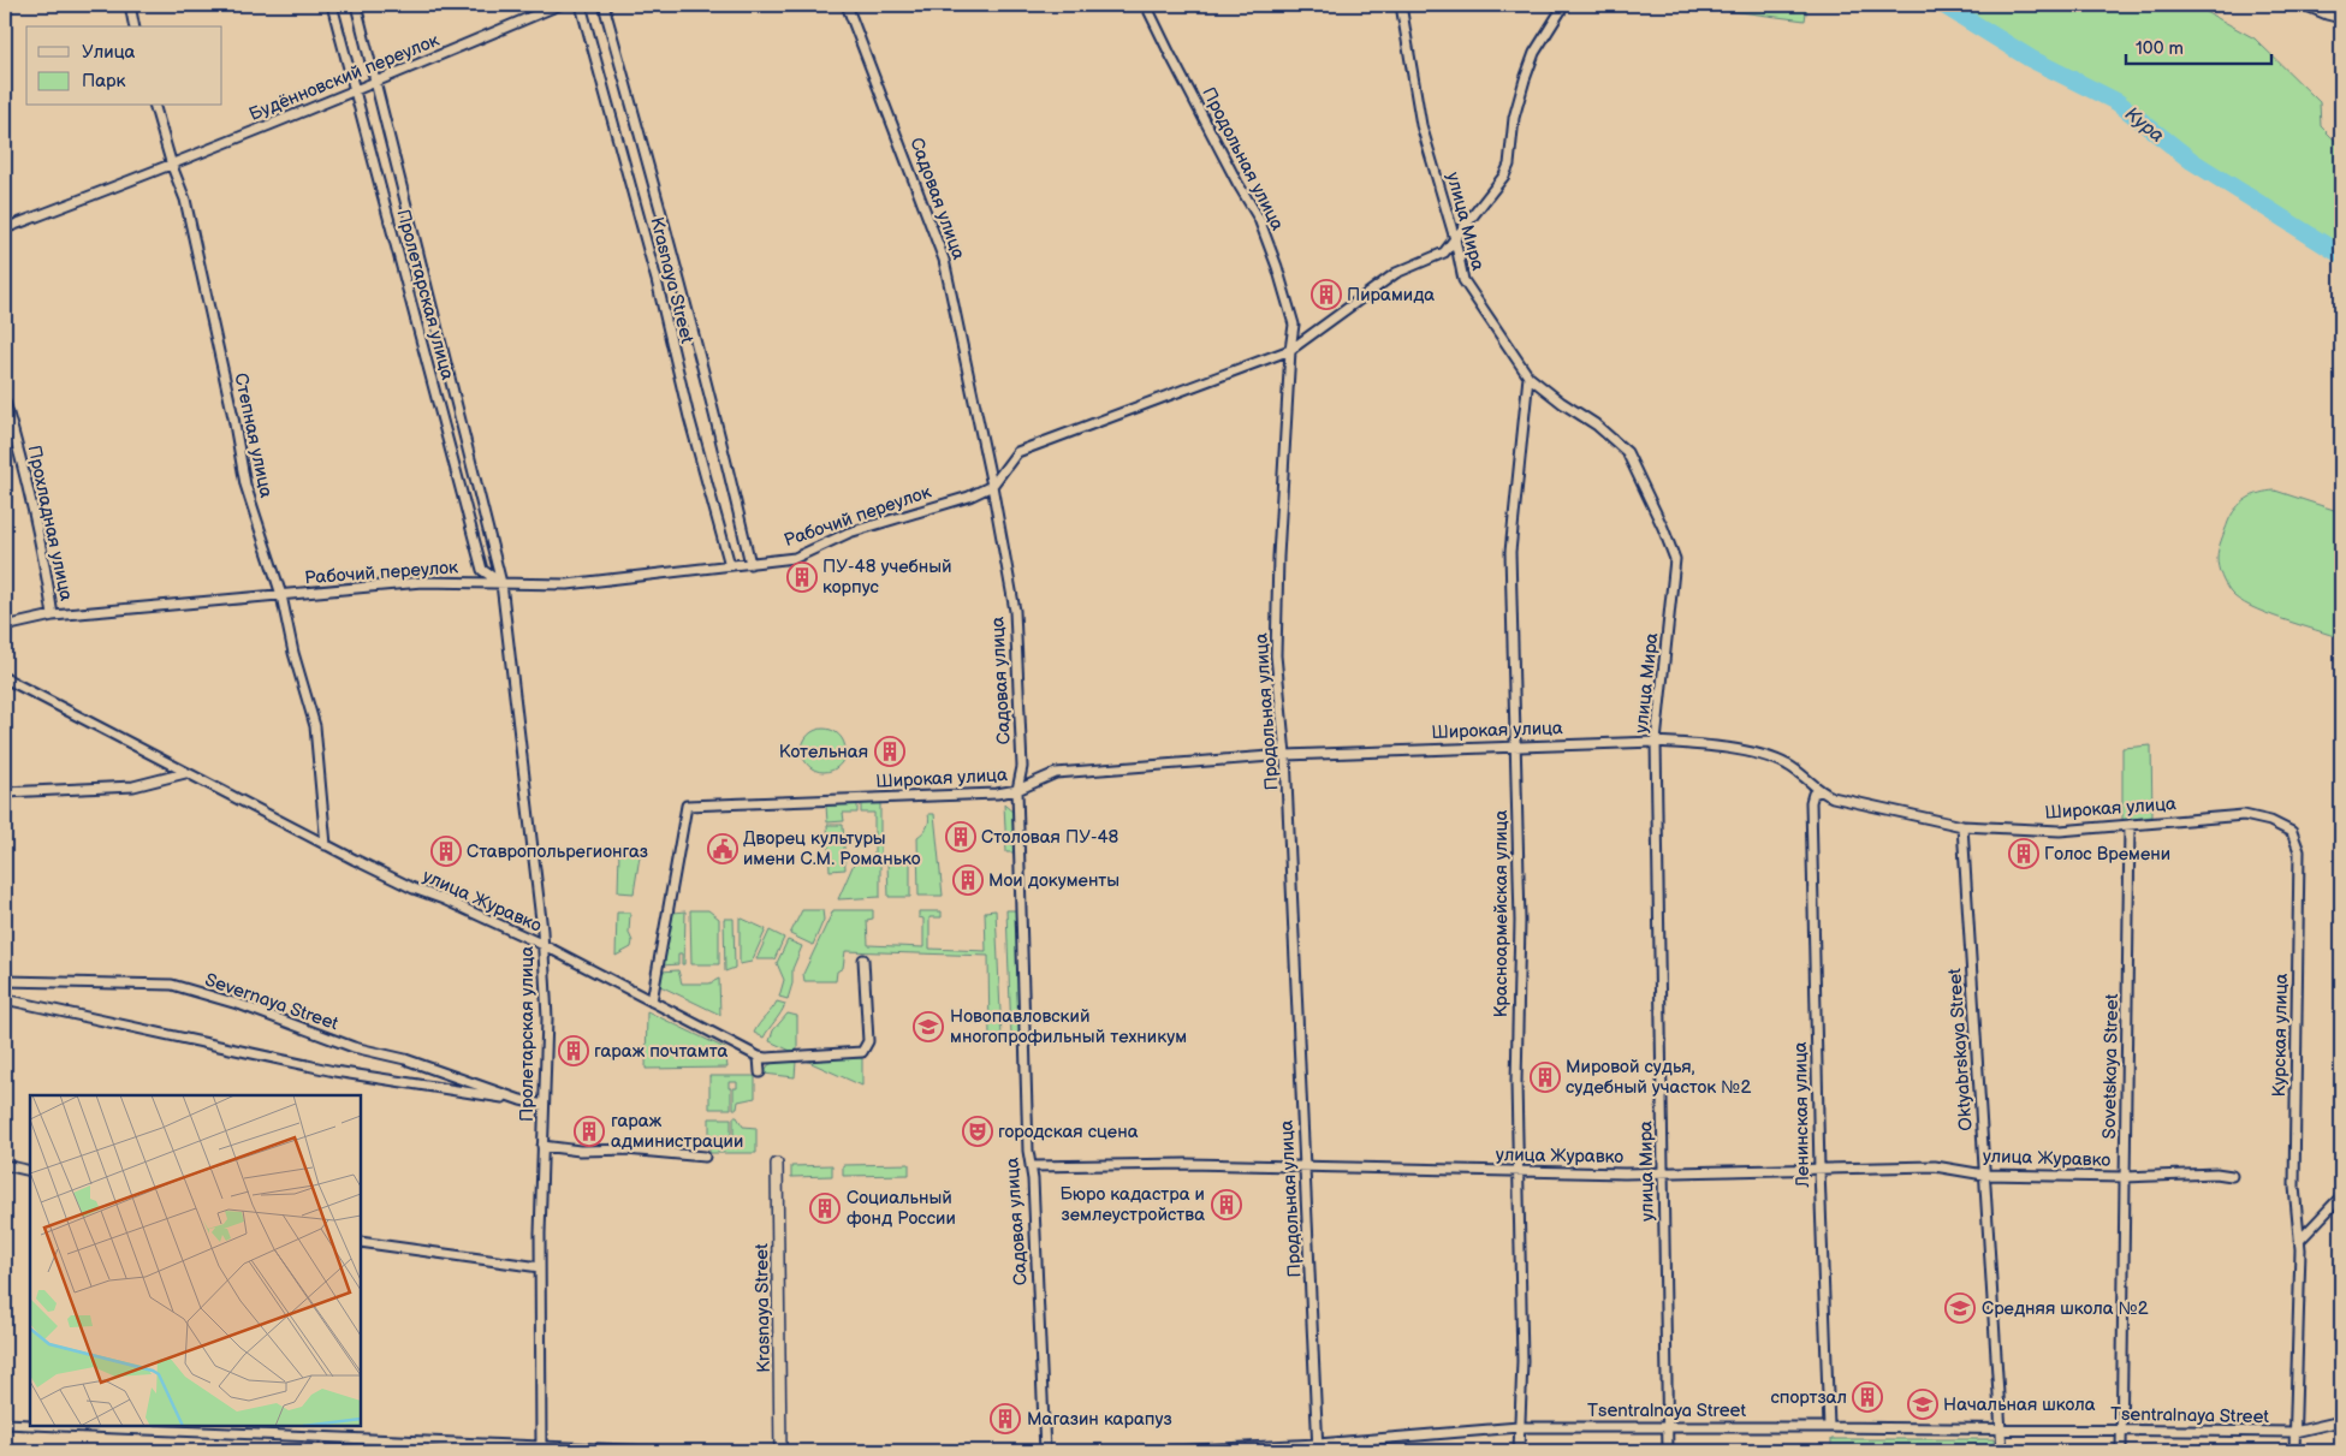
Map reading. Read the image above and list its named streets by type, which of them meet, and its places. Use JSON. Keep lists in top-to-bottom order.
{
  "streets": {
    "street": [
      "Будённовский переулок",
      "Продольная улица",
      "Садовая улица",
      "улица Мира",
      "Krasnaya Street",
      "Пролетарская улица",
      "Степная улица",
      "Рабочий переулок",
      "Прохладная улица",
      "Широкая улица",
      "улица Журавко",
      "Красноармейская улица",
      "Severnaya Street",
      "Курская улица",
      "Oktyabrskaya Street",
      "Sovetskaya Street",
      "Ленинская улица",
      "Tsentralnaya Street"
    ]
  },
  "crossings": [
    ["Будённовский переулок", "Пролетарская улица"],
    ["Будённовский переулок", "Степная улица"],
    ["Продольная улица", "Рабочий переулок"],
    ["Продольная улица", "Широкая улица"],
    ["Продольная улица", "улица Журавко"],
    ["Продольная улица", "Tsentralnaya Street"],
    ["Садовая улица", "Рабочий переулок"],
    ["Садовая улица", "Широкая улица"],
    ["Садовая улица", "улица Журавко"],
    ["улица Мира", "Рабочий переулок"],
    ["улица Мира", "Широкая улица"],
    ["улица Мира", "улица Журавко"],
    ["улица Мира", "Красноармейская улица"],
    ["улица Мира", "Tsentralnaya Street"],
    ["Krasnaya Street", "Рабочий переулок"],
    ["Пролетарская улица", "Рабочий переулок"],
    ["Пролетарская улица", "улица Журавко"],
    ["Пролетарская улица", "Severnaya Street"],
    ["Степная улица", "Рабочий переулок"],
    ["Степная улица", "улица Журавко"],
    ["Рабочий переулок", "Прохладная улица"],
    ["Широкая улица", "улица Журавко"],
    ["Широкая улица", "Красноармейская улица"],
    ["Широкая улица", "Курская улица"],
    ["Широкая улица", "Oktyabrskaya Street"],
    ["Широкая улица", "Sovetskaya Street"],
    ["Широкая улица", "Ленинская улица"],
    ["улица Журавко", "Красноармейская улица"],
    ["улица Журавко", "Oktyabrskaya Street"],
    ["улица Журавко", "Sovetskaya Street"],
    ["улица Журавко", "Ленинская улица"],
    ["Красноармейская улица", "Tsentralnaya Street"],
    ["Курская улица", "Tsentralnaya Street"],
    ["Oktyabrskaya Street", "Tsentralnaya Street"],
    ["Sovetskaya Street", "Tsentralnaya Street"],
    ["Ленинская улица", "Tsentralnaya Street"]
  ],
  "water": ["Кура"],
  "places": {
    "building": [
      "Пирамида",
      "ПУ-48 учебный корпус",
      "Котельная",
      "Столовая ПУ-48",
      "Ставропольрегионгаз",
      "Голос Времени",
      "Мои документы",
      "гараж почтамта",
      "Мировой судья, судебный участок №2",
      "гараж администрации",
      "Бюро кадастра и землеустройства",
      "Социальный фонд России",
      "спортзал",
      "Магазин карапуз"
    ],
    "public building": ["Дворец культуры имени С.М. Романько"],
    "school or university": ["Новопавловский многопрофильный техникум", "Средняя школа №2", "Начальная школа"],
    "theatre": ["городская сцена"]
  },
  "legend": ["Улица", "Парк"],
  "scale_bar": "100 m"
}
